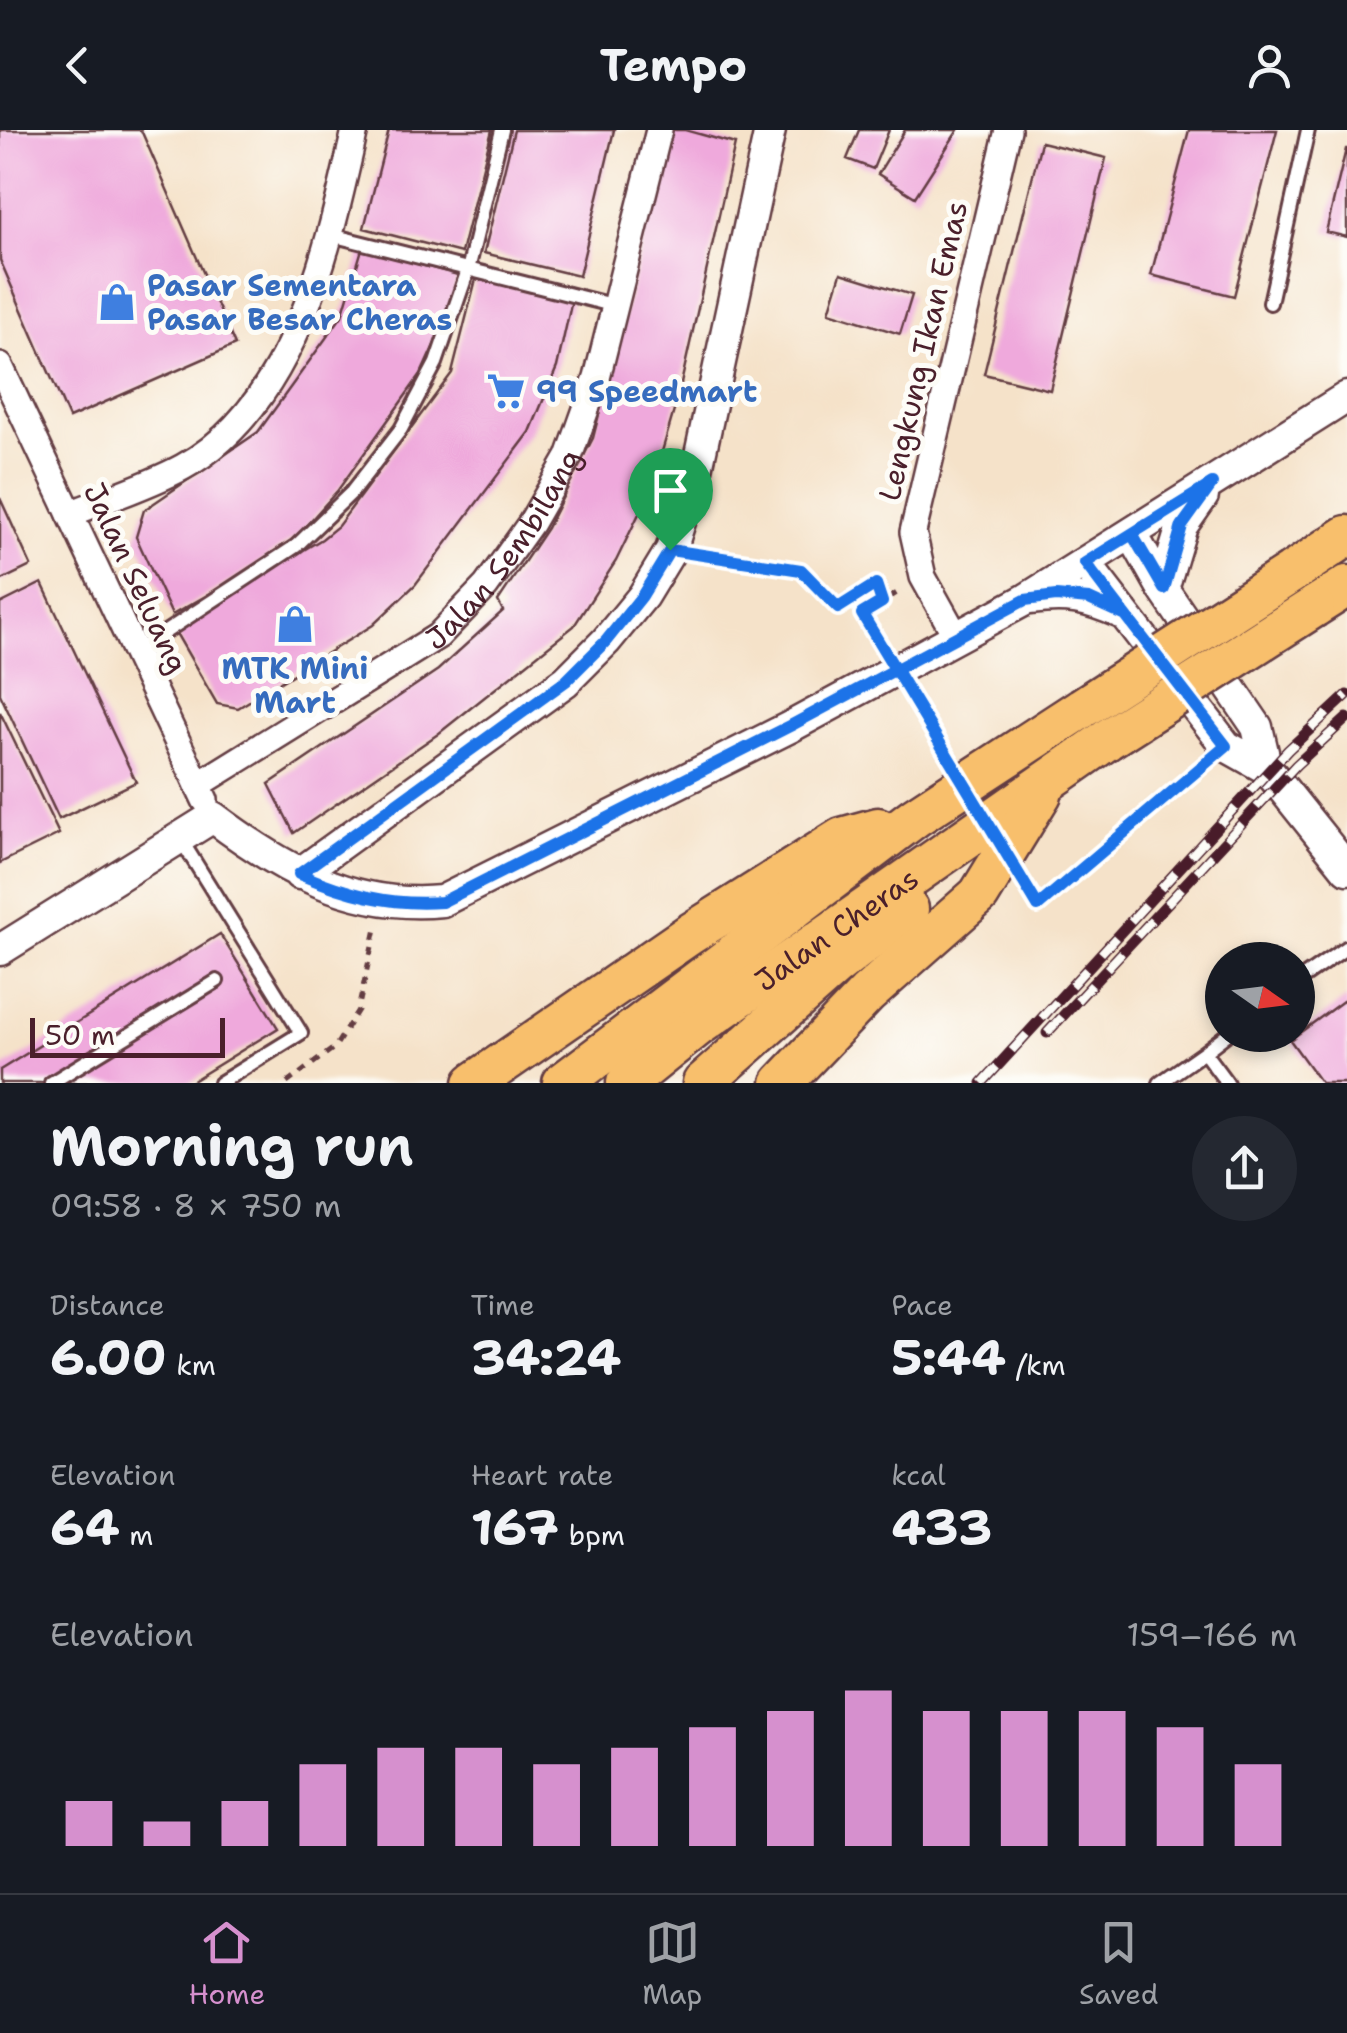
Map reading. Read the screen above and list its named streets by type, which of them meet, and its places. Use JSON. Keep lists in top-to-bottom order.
{
  "streets": {
    "highway": ["Jalan Cheras"],
    "street": ["Lengkung Ikan Emas", "Jalan Sembilang", "Jalan Seluang"]
  },
  "crossings": [
    ["Jalan Sembilang", "Jalan Seluang"]
  ],
  "places": {
    "shop": ["Pasar Sementara Pasar Besar Cheras", "MTK Mini Mart"],
    "supermarket": ["99 Speedmart"]
  },
  "scale_bar": "50 m",
  "north": "right",
  "page": {
    "header": "Tempo",
    "scale": "50 m",
    "heading": ["Morning run", "09:58 · 8 × 750 m"],
    "stats": [
      ["Distance", "6.00 km"],
      ["Time", "34:24"],
      ["Pace", "5:44 /km"],
      ["Elevation", "64 m"],
      ["Heart rate", "167 bpm"],
      ["kcal", "433"]
    ],
    "chart": ["Elevation", "159–166 m"],
    "tabs": ["Home", "Map", "Saved"]
  }
}
